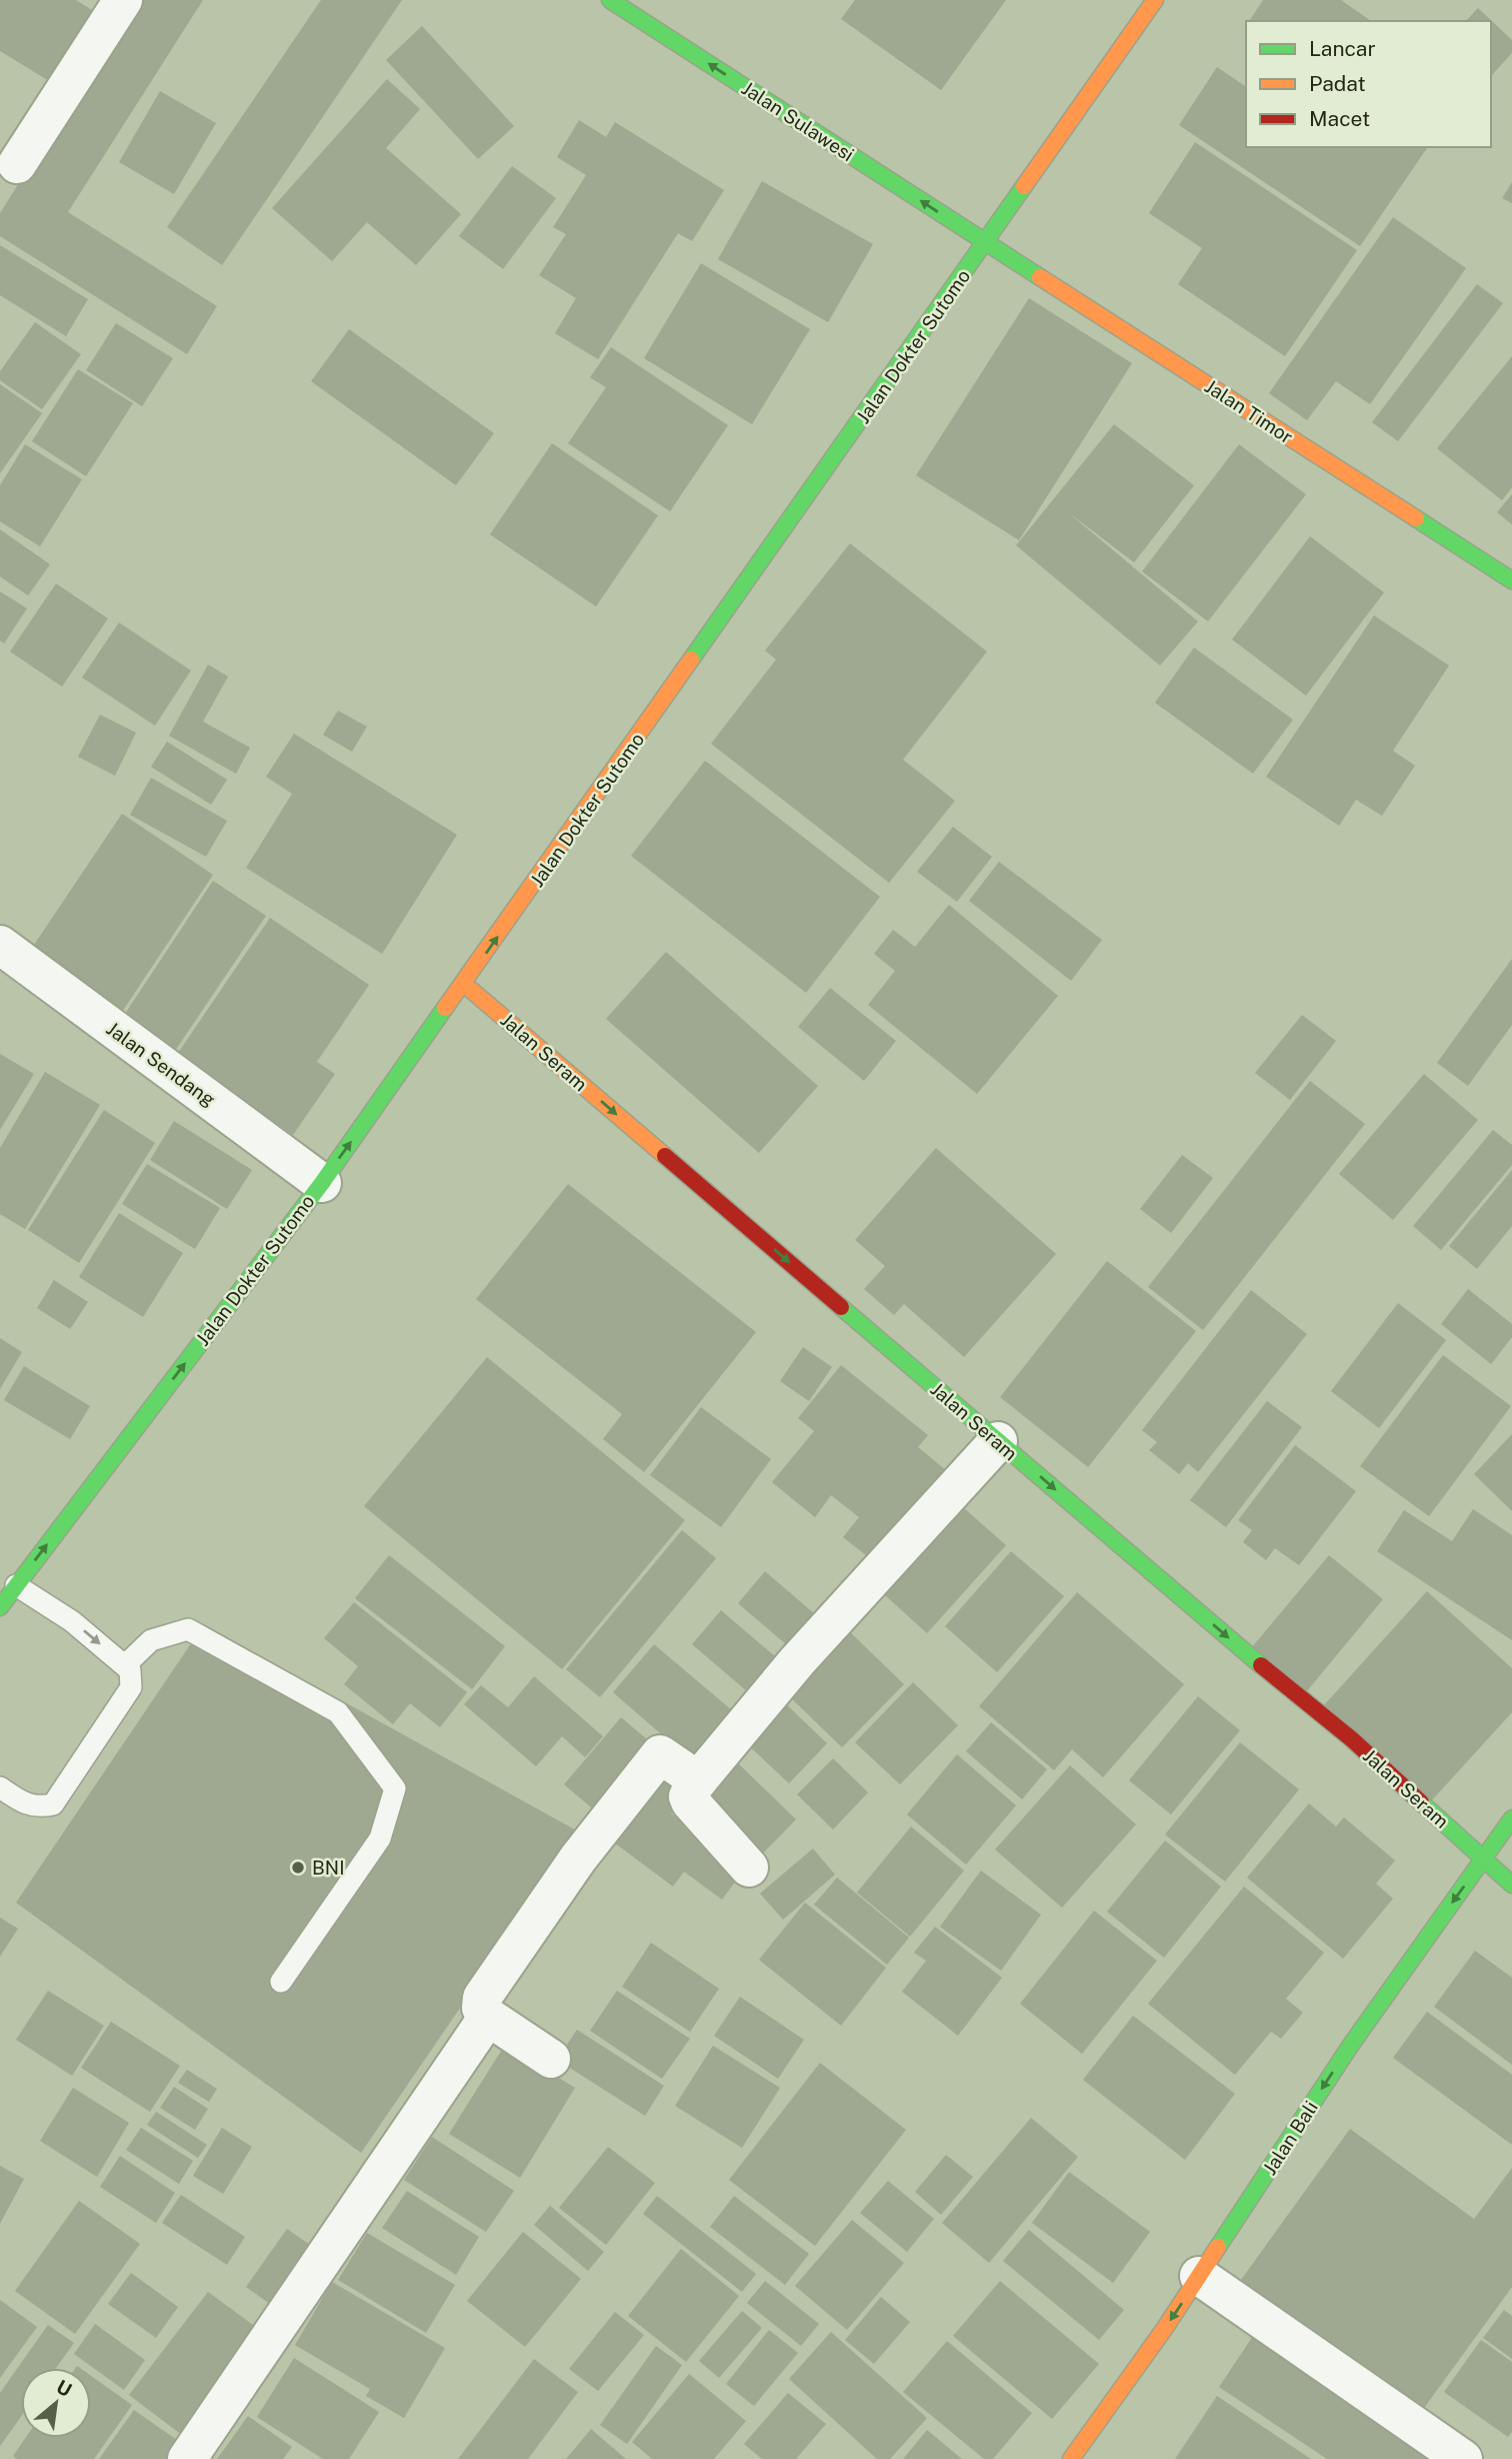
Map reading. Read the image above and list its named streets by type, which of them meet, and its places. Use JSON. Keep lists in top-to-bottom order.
{
  "streets": {
    "main road": [
      "Jalan Sulawesi",
      "Jalan Dokter Sutomo",
      "Jalan Timor",
      "Jalan Seram",
      "Jalan Bali"
    ],
    "street": ["Jalan Sendang"]
  },
  "crossings": [
    ["Jalan Sulawesi", "Jalan Dokter Sutomo"],
    ["Jalan Sulawesi", "Jalan Timor"],
    ["Jalan Dokter Sutomo", "Jalan Timor"],
    ["Jalan Dokter Sutomo", "Jalan Seram"],
    ["Jalan Dokter Sutomo", "Jalan Sendang"],
    ["Jalan Seram", "Jalan Bali"]
  ],
  "one_way": [
    "Jalan Sulawesi",
    "Jalan Dokter Sutomo",
    "Jalan Seram",
    "Jalan Bali"
  ],
  "places": ["BNI"],
  "legend": ["Lancar", "Padat", "Macet"],
  "north": "top right"
}
